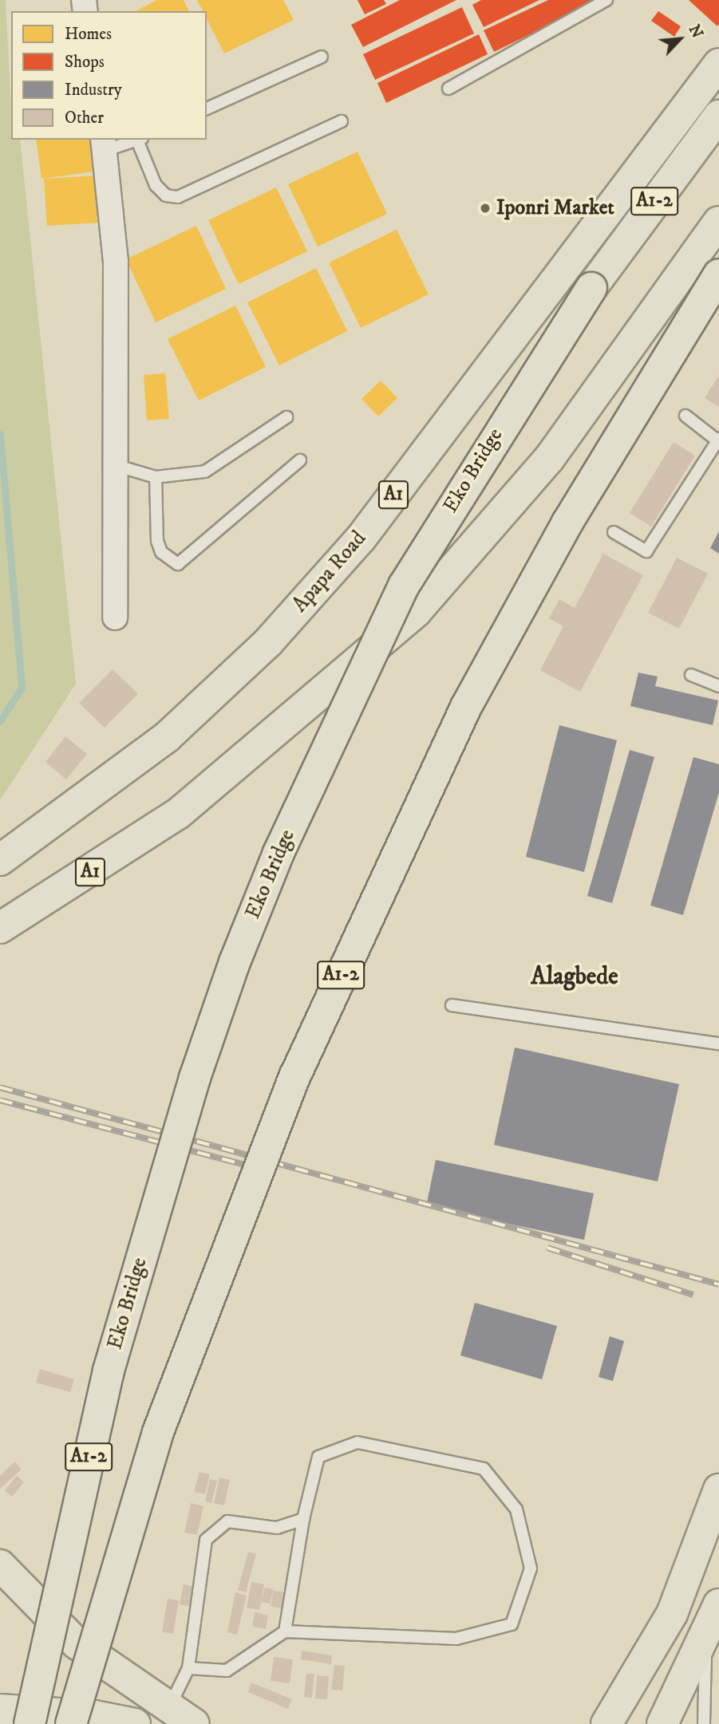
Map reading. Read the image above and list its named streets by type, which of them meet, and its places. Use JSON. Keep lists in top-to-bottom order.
{
  "streets": {
    "main road": [
      "A1-2",
      "Eko Bridge",
      "A1",
      "Apapa Road"
    ]
  },
  "districts": ["Alagbede"],
  "places": ["Iponri Market"],
  "legend": [
    "Homes",
    "Shops",
    "Industry",
    "Other"
  ],
  "north": "top right"
}
